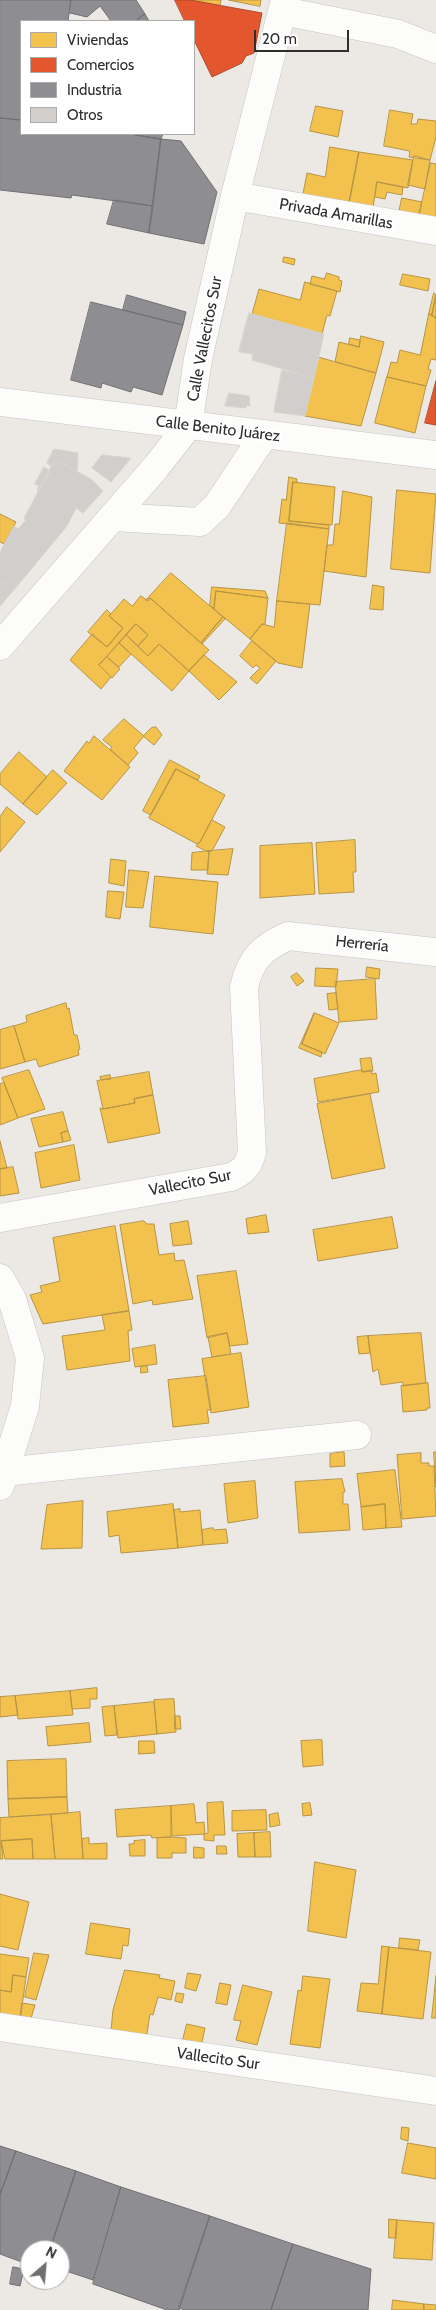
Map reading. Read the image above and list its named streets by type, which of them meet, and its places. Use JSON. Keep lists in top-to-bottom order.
{
  "streets": {
    "street": [
      "Privada Amarillas",
      "Calle Vallecitos Sur",
      "Calle Benito Juárez",
      "Herrería",
      "Vallecito Sur"
    ]
  },
  "crossings": [
    ["Privada Amarillas", "Calle Vallecitos Sur"],
    ["Calle Vallecitos Sur", "Calle Benito Juárez"],
    ["Herrería", "Vallecito Sur"]
  ],
  "legend": [
    "Viviendas",
    "Comercios",
    "Industria",
    "Otros"
  ],
  "scale_bar": "20 m",
  "north": "top right"
}
